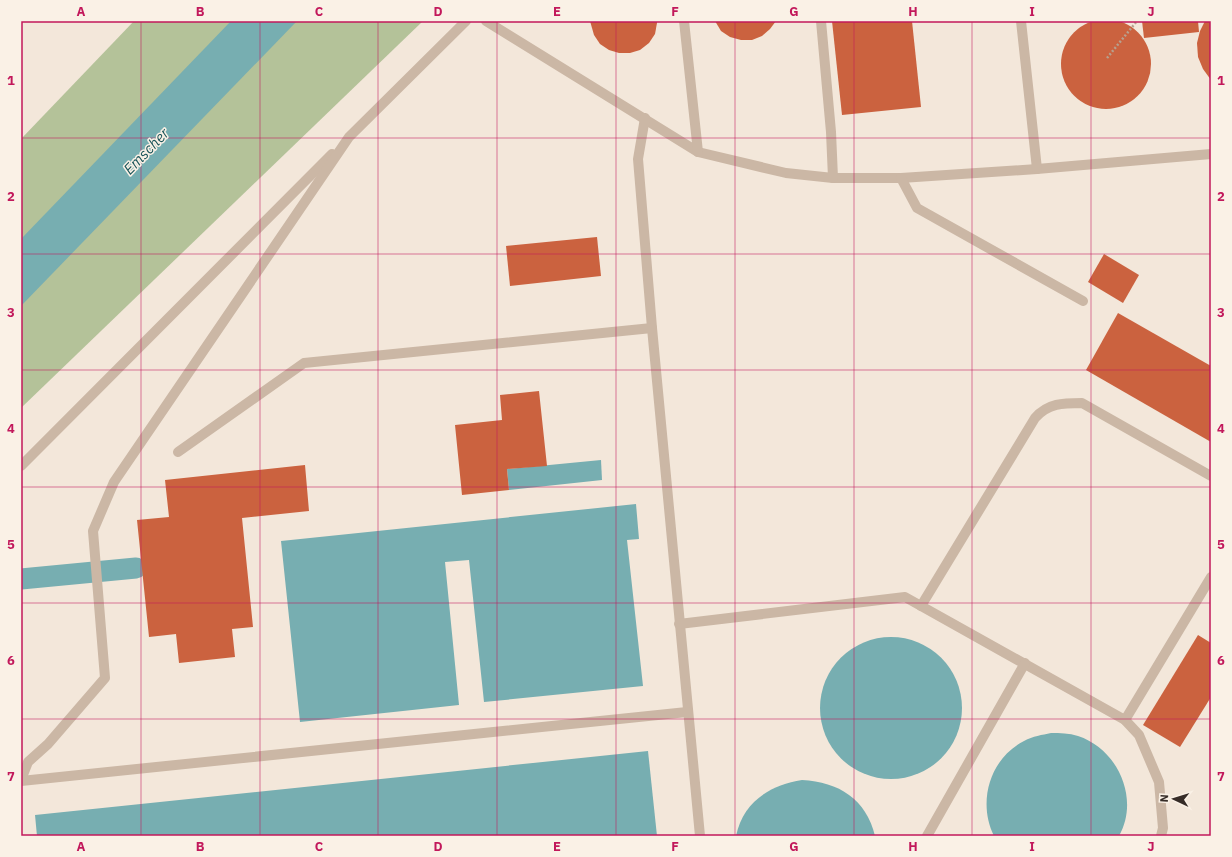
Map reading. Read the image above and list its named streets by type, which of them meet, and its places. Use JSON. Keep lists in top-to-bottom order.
{
  "water": ["Emscher"],
  "north": "left",
  "grid": {
    "columns": [
      "A",
      "B",
      "C",
      "D",
      "E",
      "F",
      "G",
      "H",
      "I",
      "J"
    ],
    "rows": [
      "1",
      "2",
      "3",
      "4",
      "5",
      "6",
      "7"
    ]
  }
}
